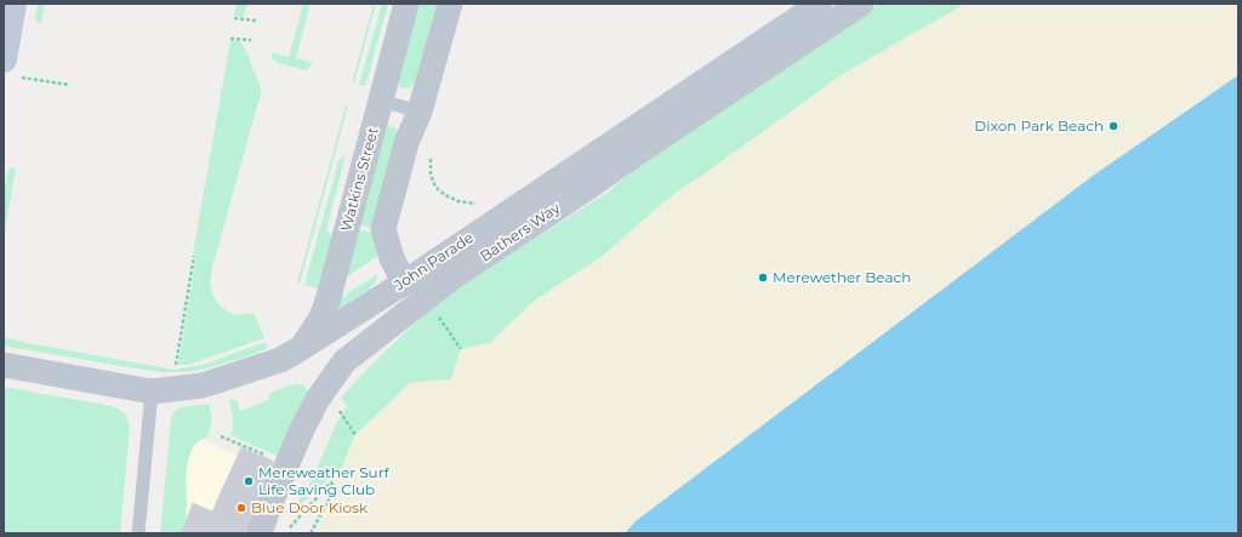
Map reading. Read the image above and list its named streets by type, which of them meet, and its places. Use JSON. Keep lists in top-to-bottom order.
{
  "streets": {
    "street": ["Watkins Street", "Bathers Way", "John Parade"]
  },
  "crossings": [
    ["Watkins Street", "John Parade"]
  ],
  "places": [
    "Dixon Park Beach",
    "Merewether Beach",
    "Mereweather Surf Life Saving Club",
    "Blue Door Kiosk"
  ]
}
